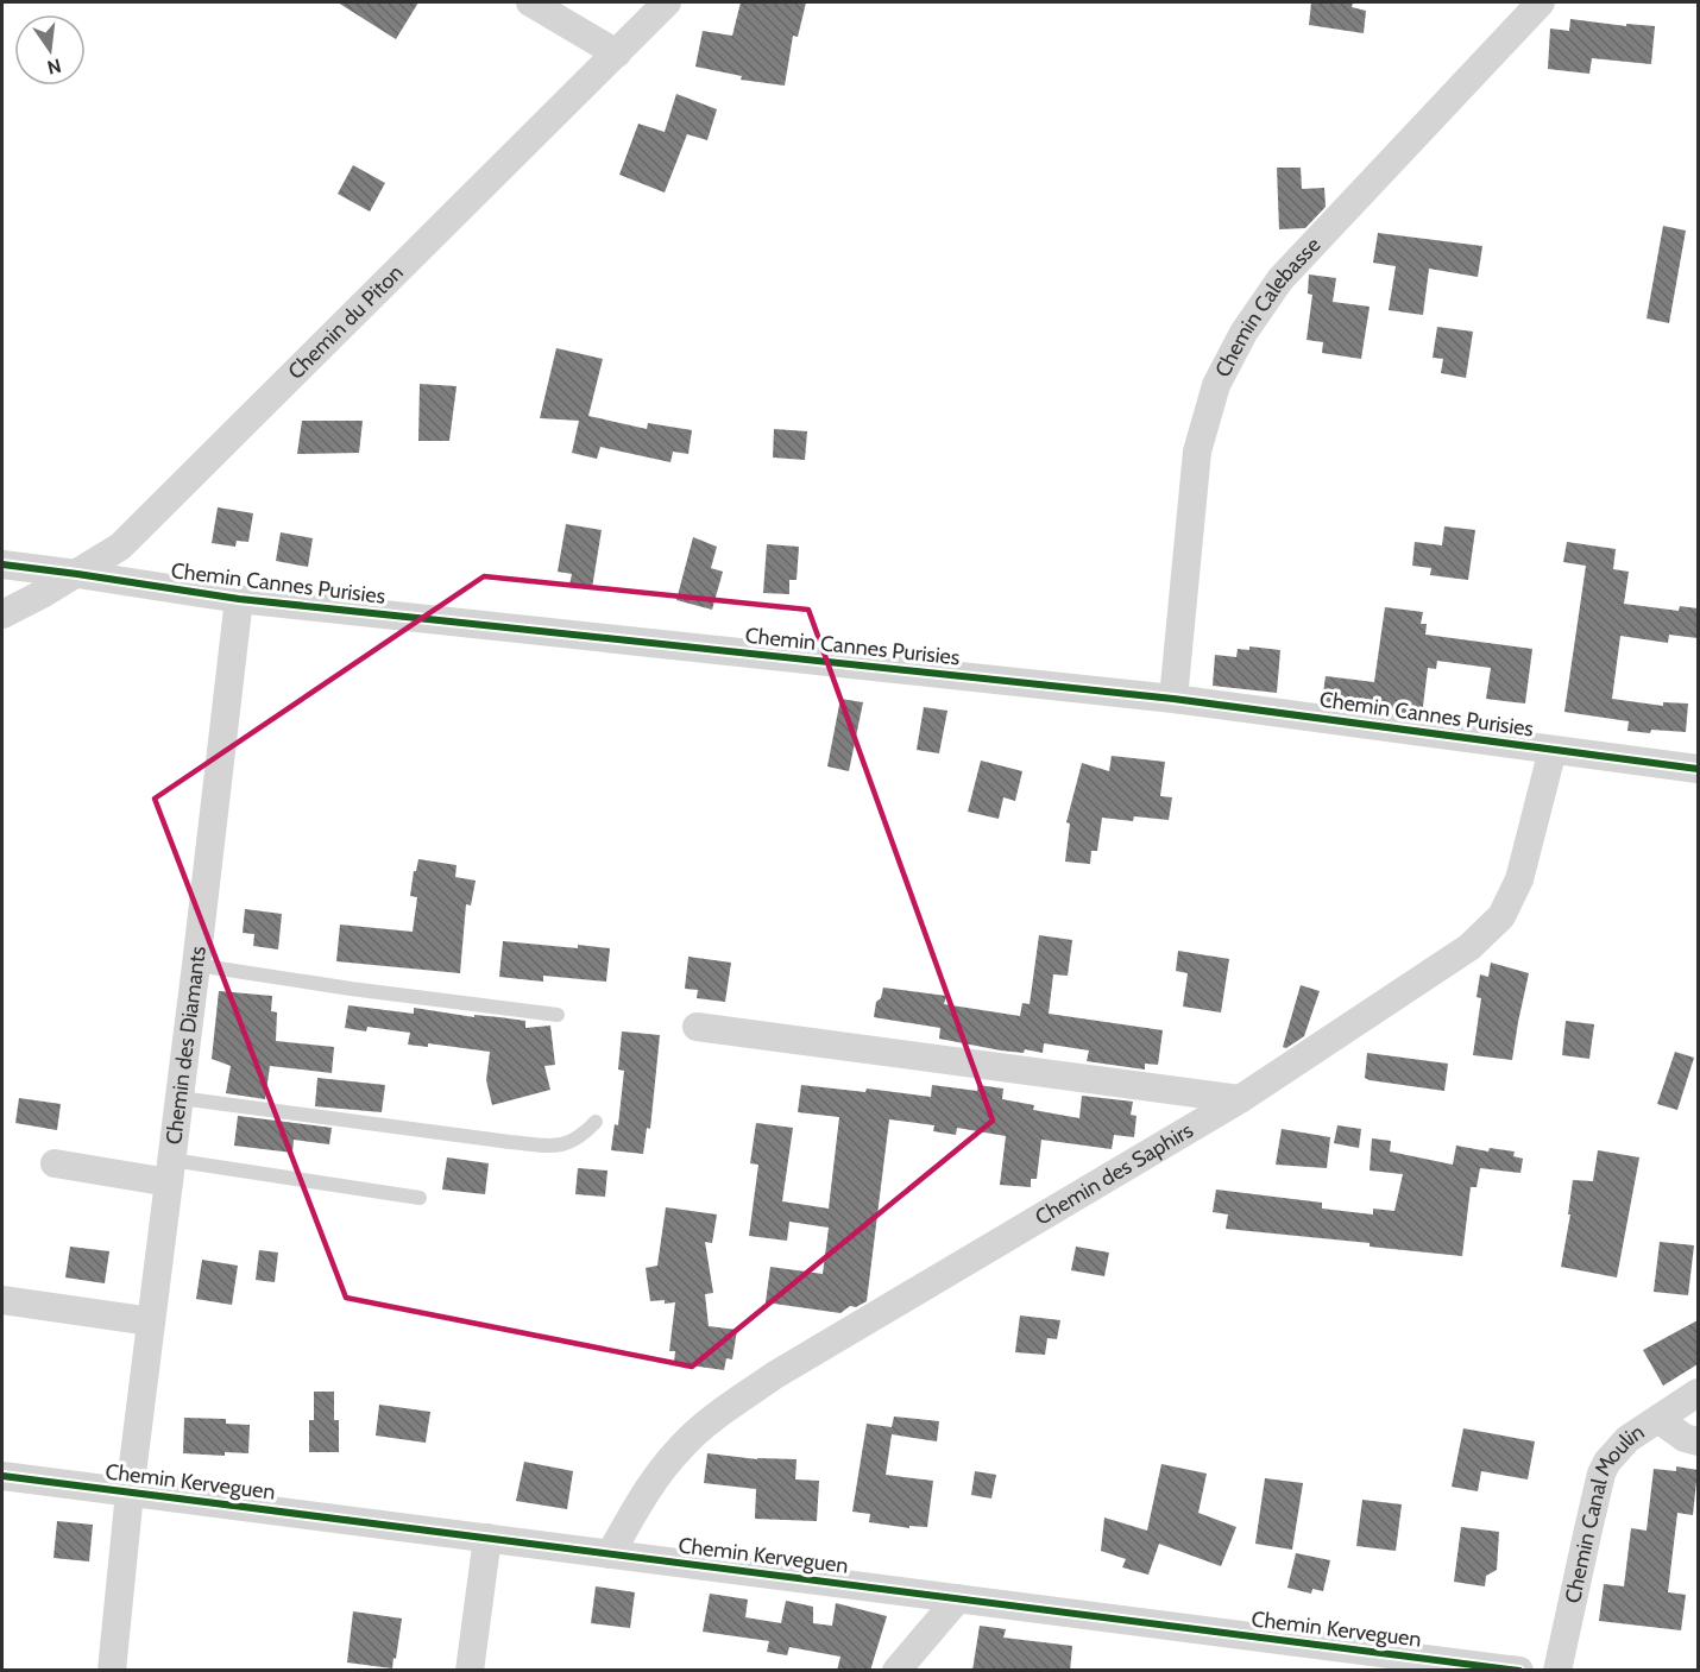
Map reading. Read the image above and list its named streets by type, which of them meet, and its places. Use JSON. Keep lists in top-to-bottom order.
{
  "streets": {
    "street": [
      "Chemin Calebasse",
      "Chemin du Piton",
      "Chemin Cannes Purisies",
      "Chemin des Diamants",
      "Chemin des Saphirs",
      "Chemin Kerveguen",
      "Chemin Canal Moulin"
    ]
  },
  "crossings": [
    ["Chemin Calebasse", "Chemin Cannes Purisies"],
    ["Chemin du Piton", "Chemin Cannes Purisies"],
    ["Chemin Cannes Purisies", "Chemin des Diamants"],
    ["Chemin Cannes Purisies", "Chemin des Saphirs"],
    ["Chemin des Diamants", "Chemin Kerveguen"],
    ["Chemin des Saphirs", "Chemin Kerveguen"]
  ],
  "north": "bottom"
}
